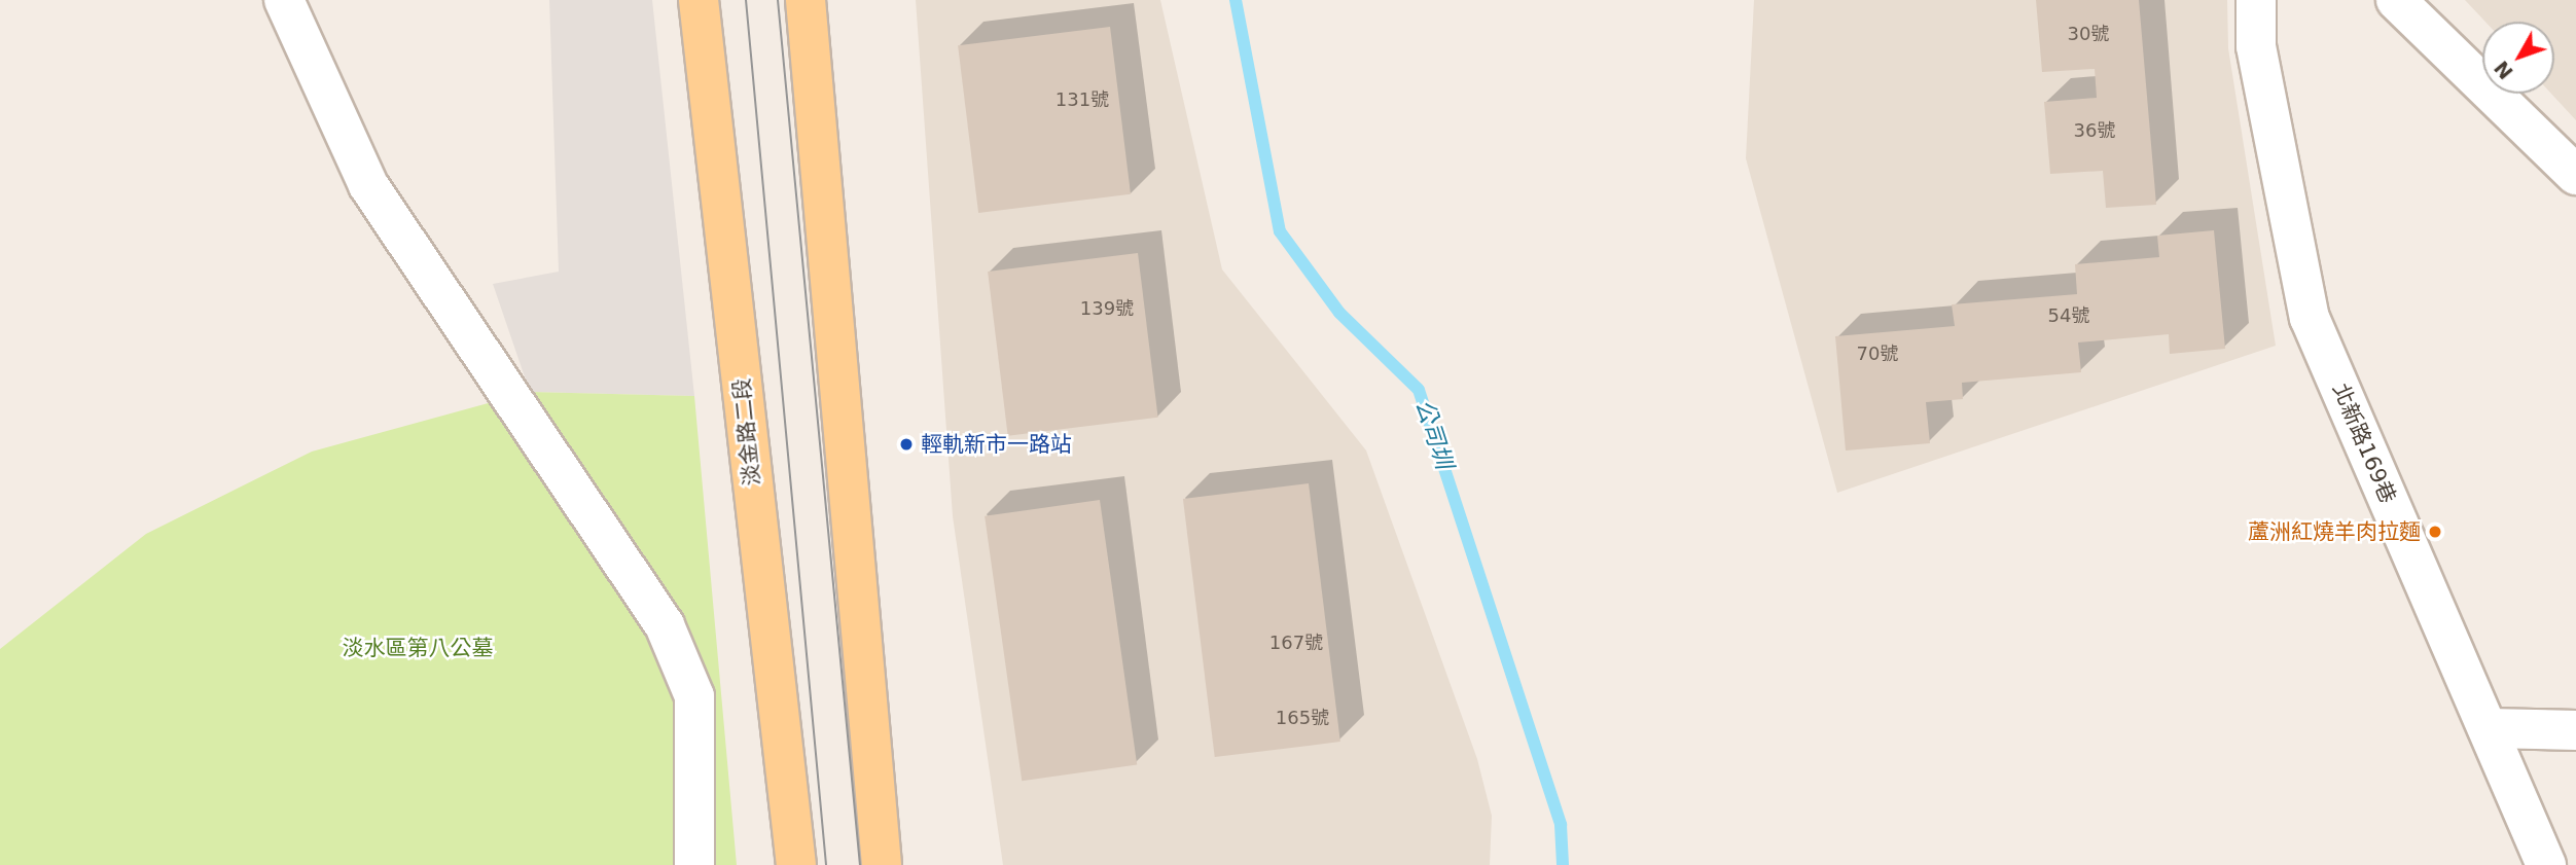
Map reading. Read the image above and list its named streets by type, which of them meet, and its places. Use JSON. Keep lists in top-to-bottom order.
{
  "streets": {
    "main road": ["淡金路二段"],
    "street": ["北新路169巷"]
  },
  "water": ["公司圳"],
  "parks": ["淡水區第八公墓"],
  "places": ["輕軌新市一路站", "蘆洲紅燒羊肉拉麵"],
  "house_numbers": [
    "30號",
    "131號",
    "36號",
    "139號",
    "54號",
    "70號",
    "167號",
    "165號"
  ],
  "north": "bottom left"
}
